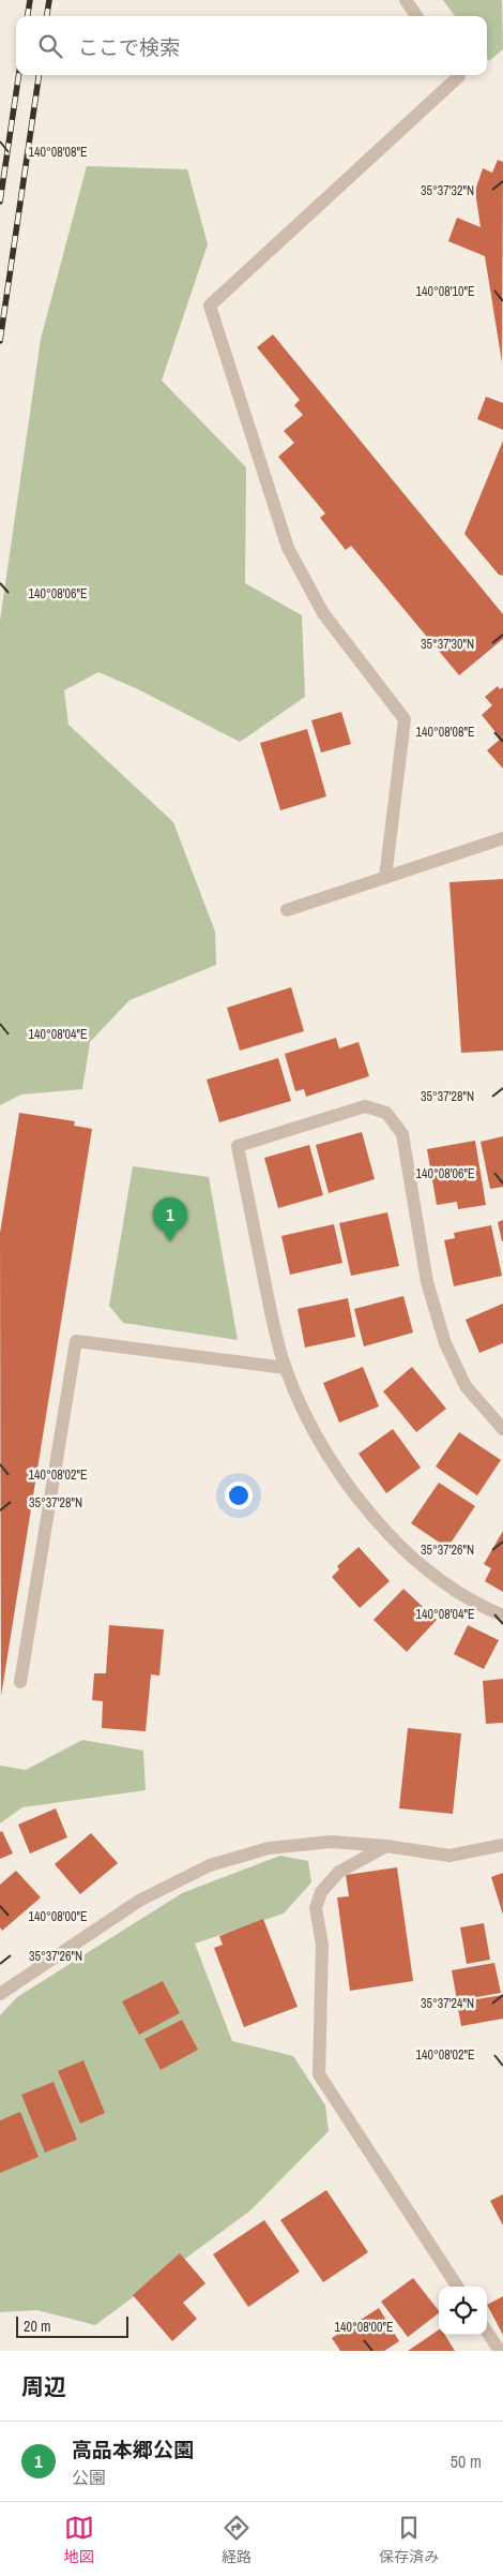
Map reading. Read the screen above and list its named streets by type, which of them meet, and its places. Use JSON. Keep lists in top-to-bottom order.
{
  "scale_bar": "20 m",
  "page": {
    "search": "ここで検索",
    "pins": "1",
    "scale": "20 m",
    "heading": "周辺",
    "list": [
      {
        "mark": "1",
        "name": "高品本郷公園",
        "note": "公園",
        "value": "50 m"
      }
    ],
    "nav": ["地図", "経路", "保存済み"]
  },
  "coordinates": [
    "140°08'08\"E",
    "35°37'32\"N",
    "140°08'10\"E",
    "140°08'06\"E",
    "35°37'30\"N",
    "140°08'04\"E",
    "35°37'28\"N",
    "140°08'02\"E",
    "35°37'26\"N",
    "140°08'00\"E",
    "35°37'24\"N"
  ]
}
